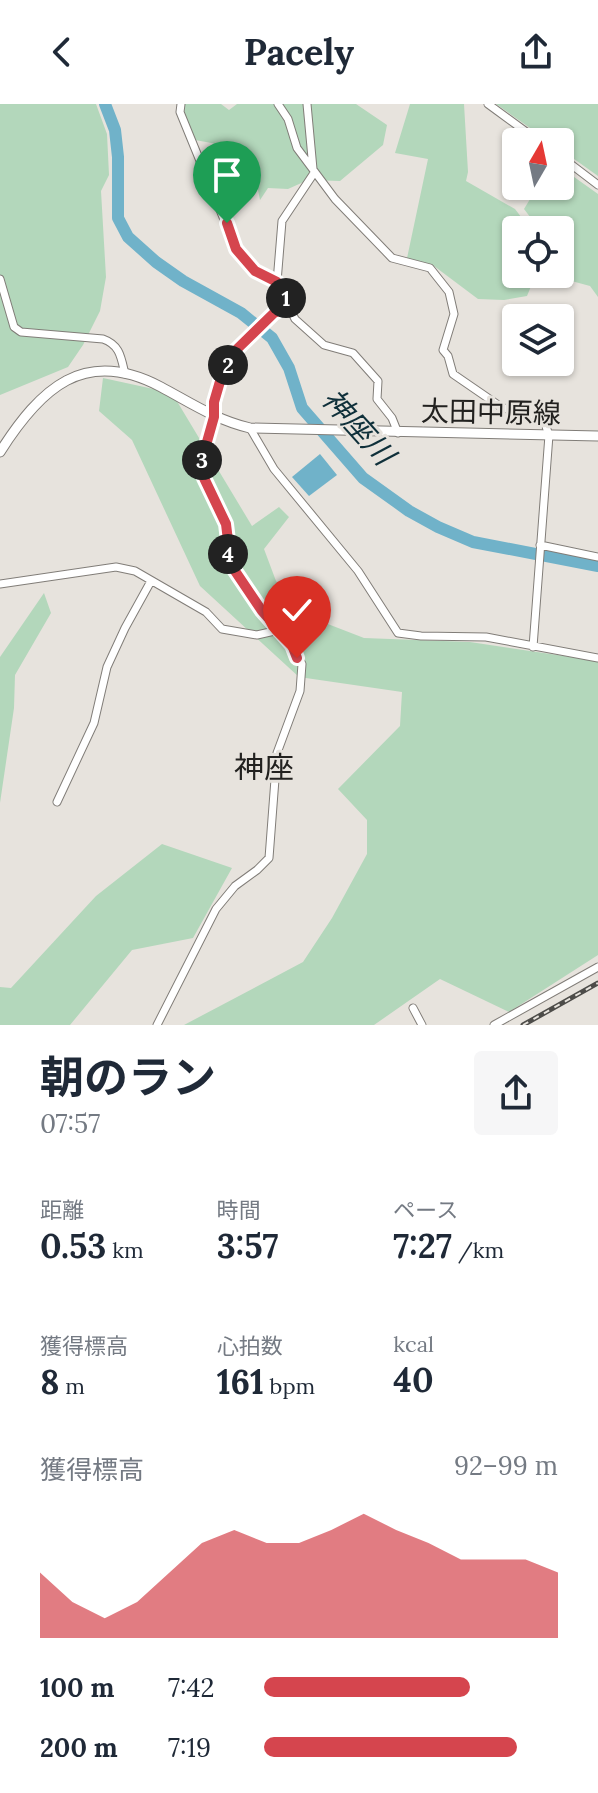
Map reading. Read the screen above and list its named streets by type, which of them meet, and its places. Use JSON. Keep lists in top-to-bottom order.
{
  "streets": {
    "main road": ["太田中原線"]
  },
  "districts": ["神座"],
  "water": ["神座川"],
  "north": "top",
  "page": {
    "header": "Pacely",
    "pins": [
      "1",
      "2",
      "3",
      "4"
    ],
    "heading": ["朝のラン", "07:57"],
    "stats": [
      ["距離", "0.53 km"],
      ["時間", "3:57"],
      ["ペース", "7:27 /km"],
      ["獲得標高", "8 m"],
      ["心拍数", "161 bpm"],
      ["kcal", "40"]
    ],
    "chart": ["獲得標高", "92–99 m"],
    "list": [
      {
        "name": "100 m",
        "note": "7:42"
      },
      {
        "name": "200 m",
        "note": "7:19"
      }
    ]
  }
}
